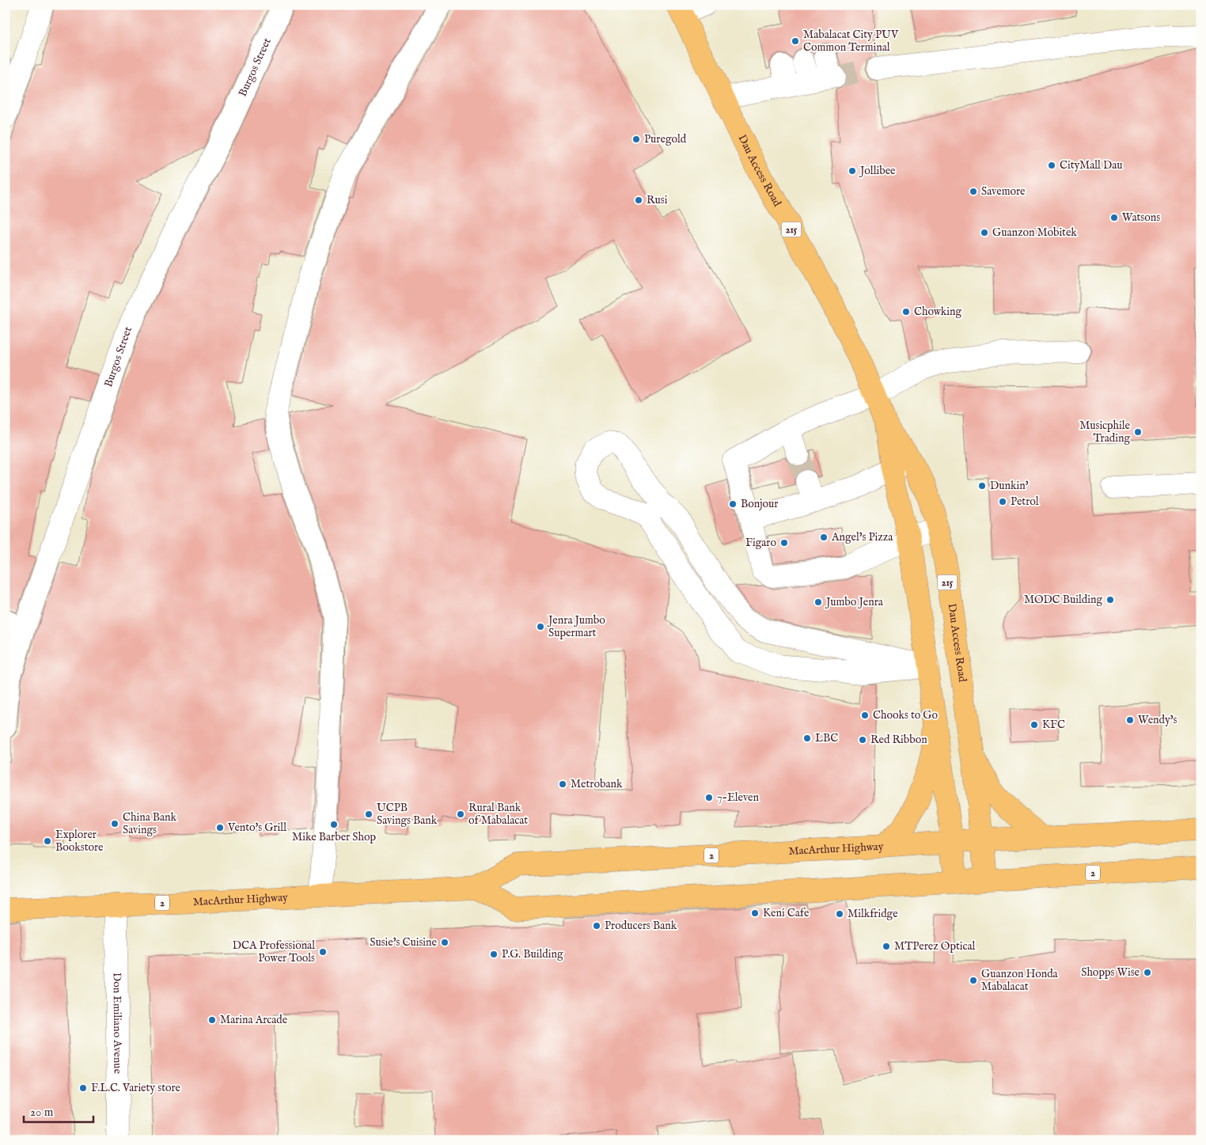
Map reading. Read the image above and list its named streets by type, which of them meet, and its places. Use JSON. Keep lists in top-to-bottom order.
{
  "streets": {
    "main road": [
      "Dau Access Road",
      "215",
      "MacArthur Highway",
      "2"
    ],
    "street": ["Burgos Street", "Don Emiliano Avenue"]
  },
  "crossings": [
    ["Dau Access Road", "MacArthur Highway"],
    ["Dau Access Road", "2"],
    ["MacArthur Highway", "2"],
    ["MacArthur Highway", "Don Emiliano Avenue"]
  ],
  "places": [
    "Mabalacat City PUV Common Terminal",
    "Puregold",
    "CityMall Dau",
    "Jollibee",
    "Savemore",
    "Rusi",
    "Watsons",
    "Guanzon Mobitek",
    "Chowking",
    "Musicphile Trading",
    "Dunkin'",
    "Petrol",
    "Bonjour",
    "Angel's Pizza",
    "Figaro",
    "MODC Building",
    "Jumbo Jenra",
    "Jenra Jumbo Supermart",
    "Chooks to Go",
    "Wendy's",
    "KFC",
    "LBC",
    "Red Ribbon",
    "Metrobank",
    "7-Eleven",
    "UCPB Savings Bank",
    "Rural Bank of Mabalacat",
    "China Bank Savings",
    "Mike Barber Shop",
    "Vento's Grill",
    "Explorer Bookstore",
    "Keni Cafe",
    "Milkfridge",
    "Producers Bank",
    "Susie's Cuisine",
    "MTPerez Optical",
    "DCA Professional Power Tools",
    "P.G. Building",
    "Shopps Wise",
    "Guanzon Honda Mabalacat",
    "Marina Arcade",
    "F.L.C. Variety store"
  ],
  "scale_bar": "20 m"
}
